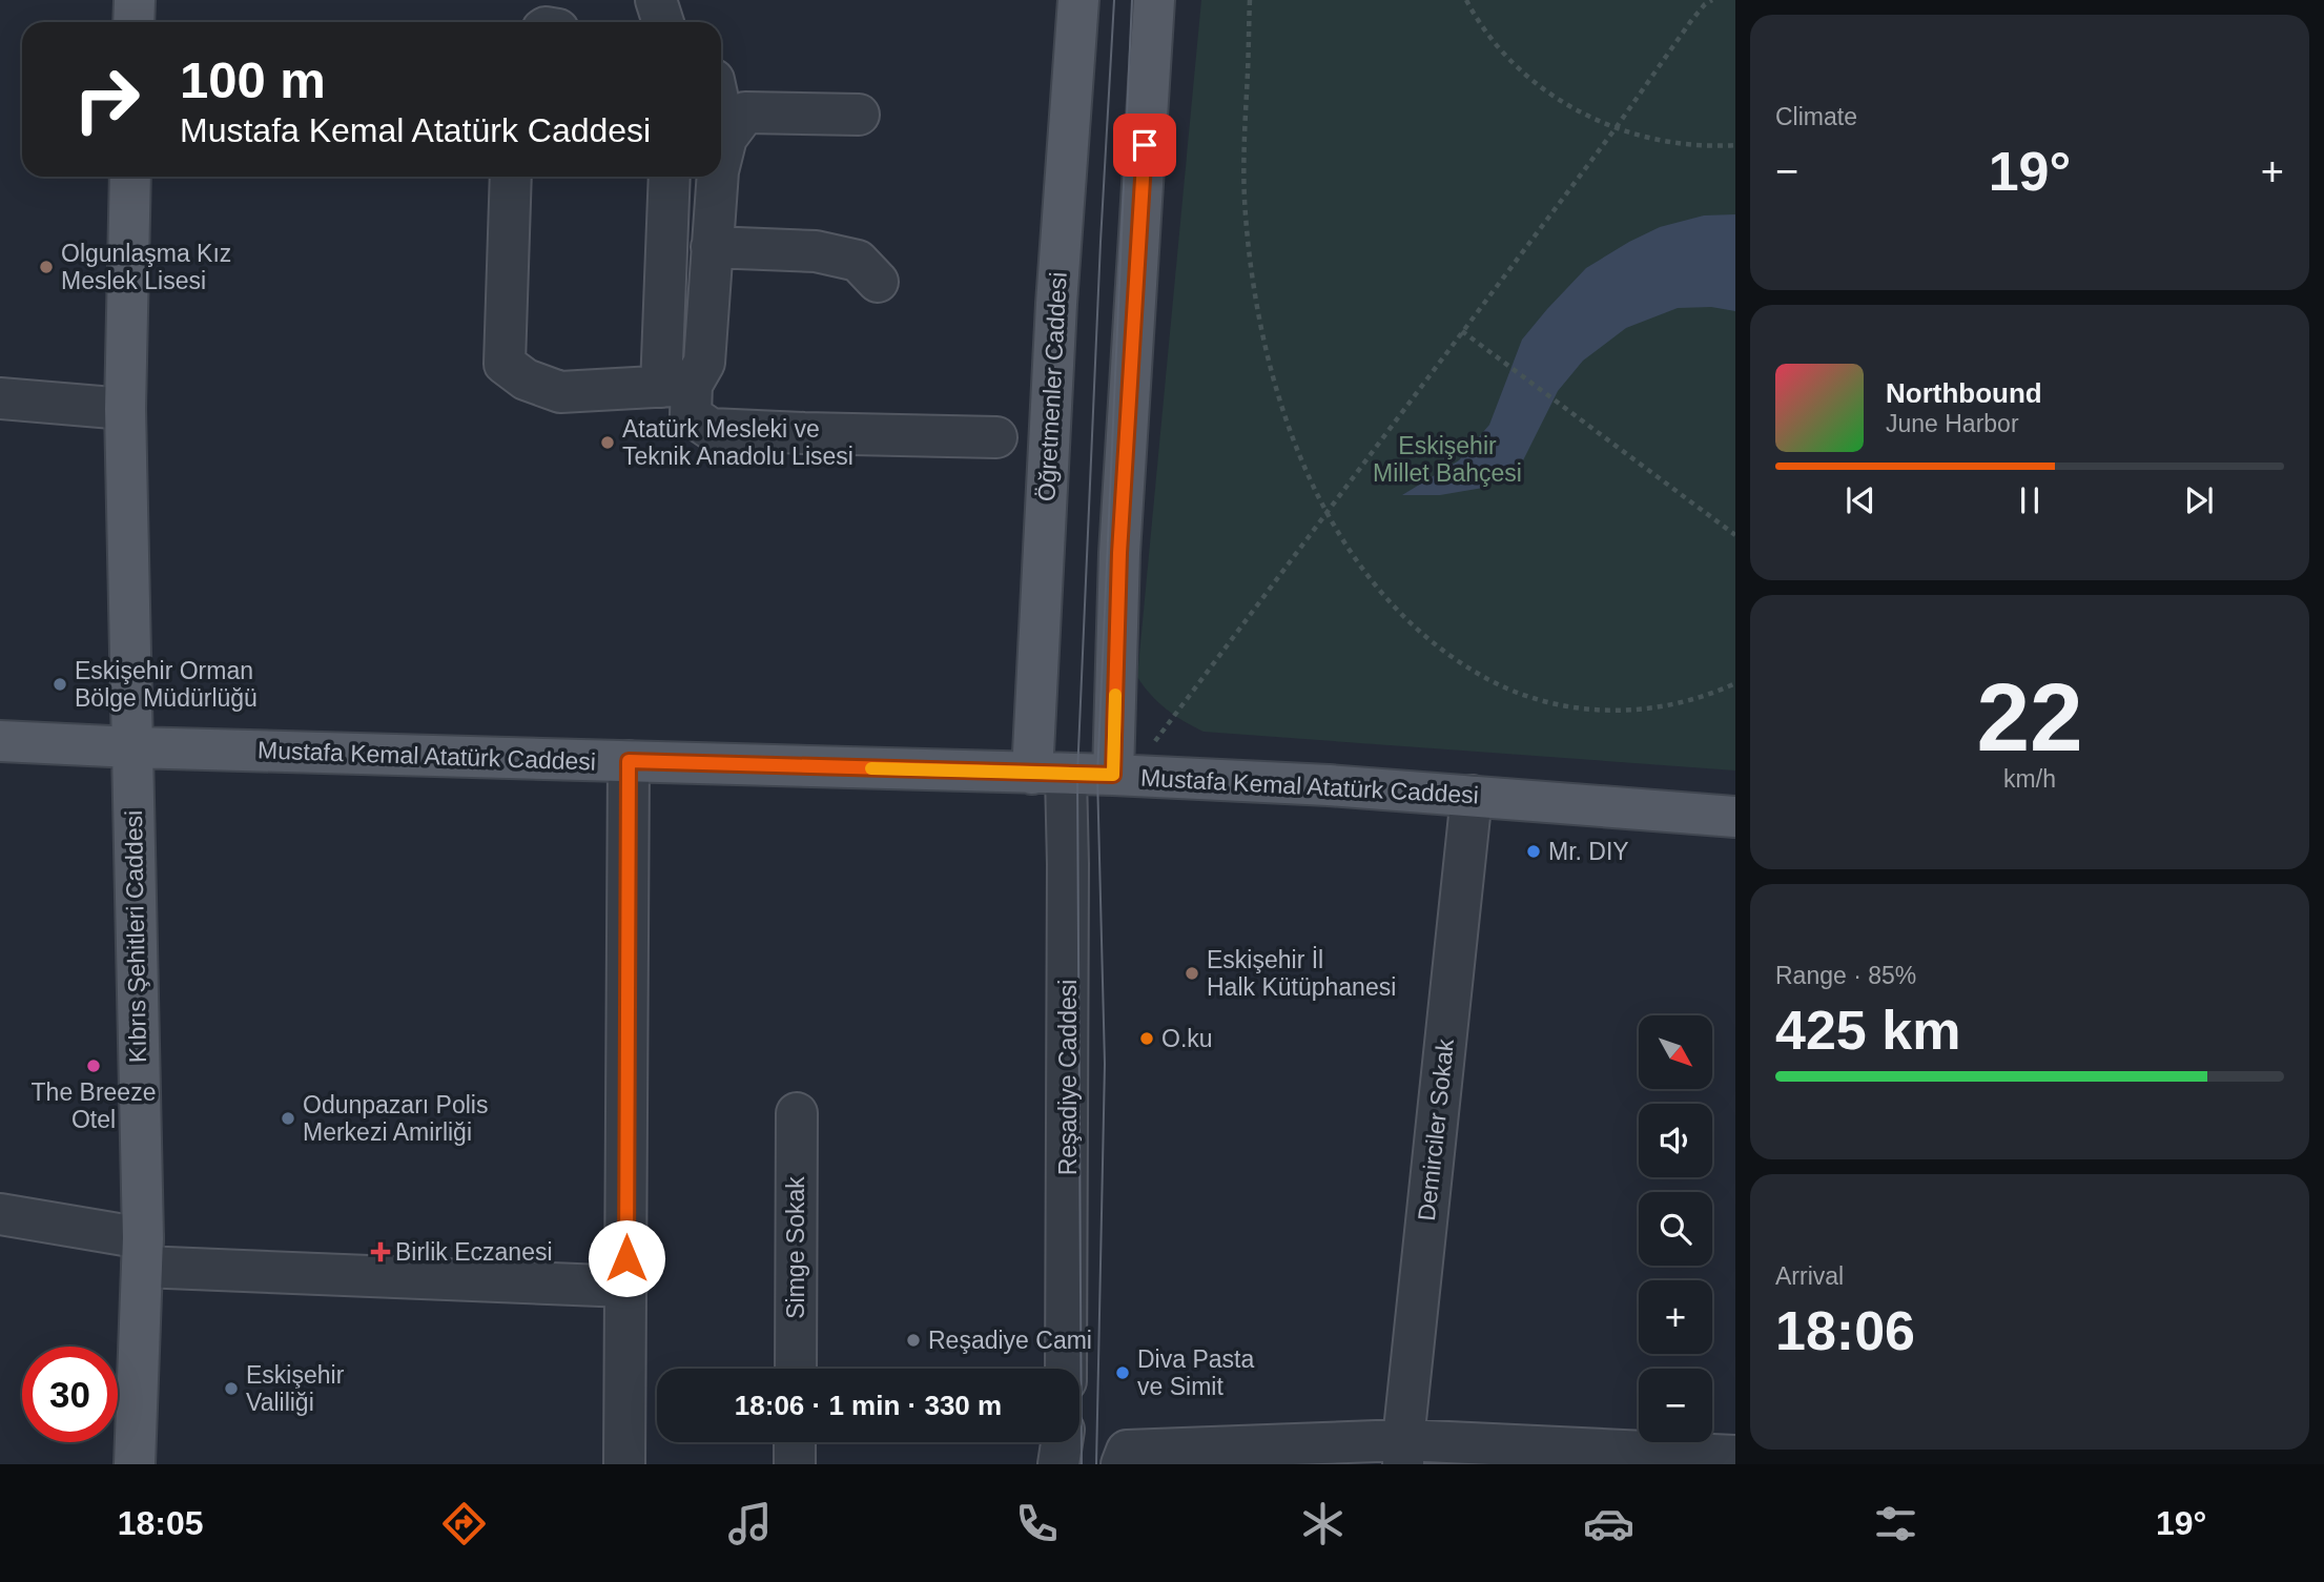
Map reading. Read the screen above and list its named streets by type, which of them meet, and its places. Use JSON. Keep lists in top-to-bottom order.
{
  "streets": {
    "main road": ["Öğretmenler Caddesi", "Mustafa Kemal Atatürk Caddesi", "Kıbrıs Şehitleri Caddesi"],
    "street": ["Reşadiye Caddesi", "Demirciler Sokak", "Simge Sokak"]
  },
  "crossings": [
    ["Öğretmenler Caddesi", "Mustafa Kemal Atatürk Caddesi"],
    ["Öğretmenler Caddesi", "Reşadiye Caddesi"],
    ["Mustafa Kemal Atatürk Caddesi", "Kıbrıs Şehitleri Caddesi"],
    ["Mustafa Kemal Atatürk Caddesi", "Reşadiye Caddesi"],
    ["Mustafa Kemal Atatürk Caddesi", "Demirciler Sokak"]
  ],
  "parks": ["Eskişehir Millet Bahçesi"],
  "places": {
    "other": [
      "Olgunlaşma Kız Meslek Lisesi",
      "Atatürk Mesleki ve Teknik Anadolu Lisesi",
      "Eskişehir Orman Bölge Müdürlüğü",
      "Mr. DIY",
      "Eskişehir İl Halk Kütüphanesi",
      "O.ku",
      "The Breeze Otel",
      "Odunpazarı Polis Merkezi Amirliği",
      "Reşadiye Cami",
      "Diva Pasta ve Simit",
      "Eskişehir Valiliği"
    ],
    "health": ["Birlik Eczanesi"]
  },
  "north": "bottom right",
  "page": {
    "tile": [
      "Climate",
      ["22", "km/h"],
      ["Range · 85%", "425 km"],
      ["Arrival", "18:06"]
    ],
    "turn": ["100 m", "Mustafa Kemal Atatürk Caddesi"],
    "heat": ["−", "19°", "+"],
    "song": ["Northbound", "June Harbor"],
    "map_buttons": ["+", "−"],
    "limit": "30",
    "trip": "18:06 · 1 min · 330 m",
    "tabs": ["18:05", "19°"]
  }
}
